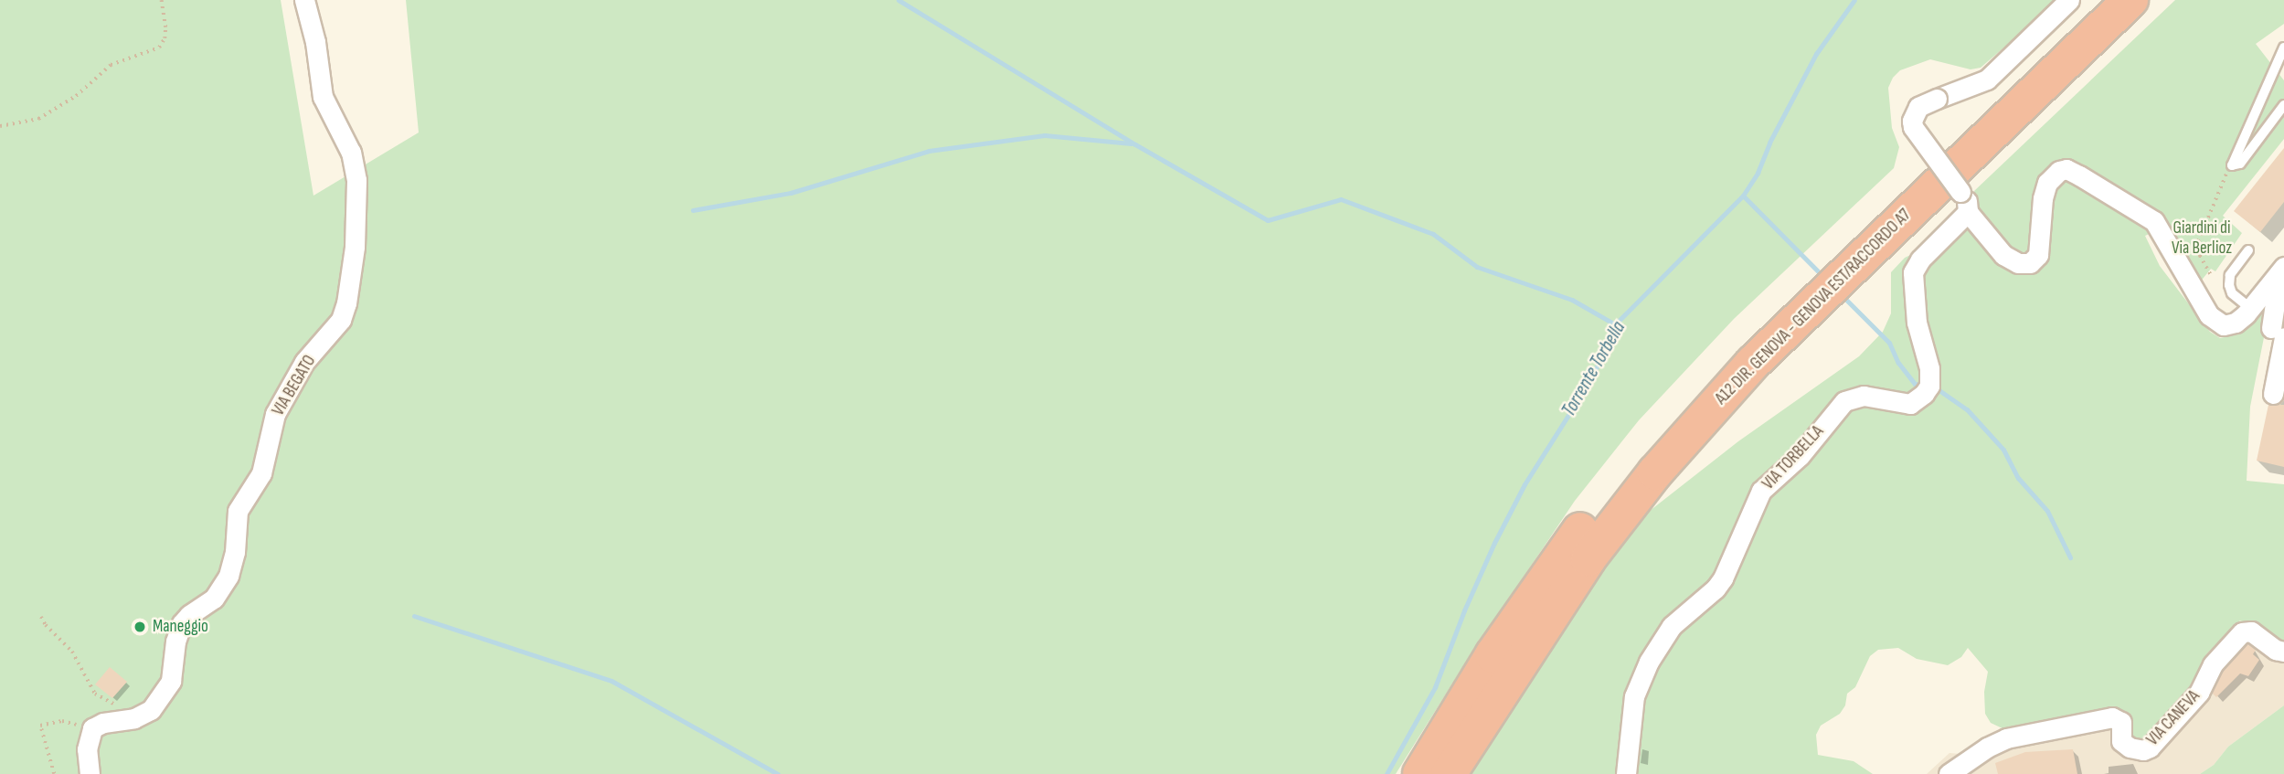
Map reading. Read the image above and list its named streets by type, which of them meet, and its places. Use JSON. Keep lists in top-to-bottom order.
{
  "streets": {
    "highway": ["A12 DIR. GENOVA - GENOVA EST/RACCORDO A7"],
    "street": ["VIA BEGATO", "VIA TORBELLA", "VIA CANEVA"]
  },
  "water": ["Torrente Torbella"],
  "parks": ["Giardini di Via Berlioz"],
  "places": ["Maneggio"]
}
